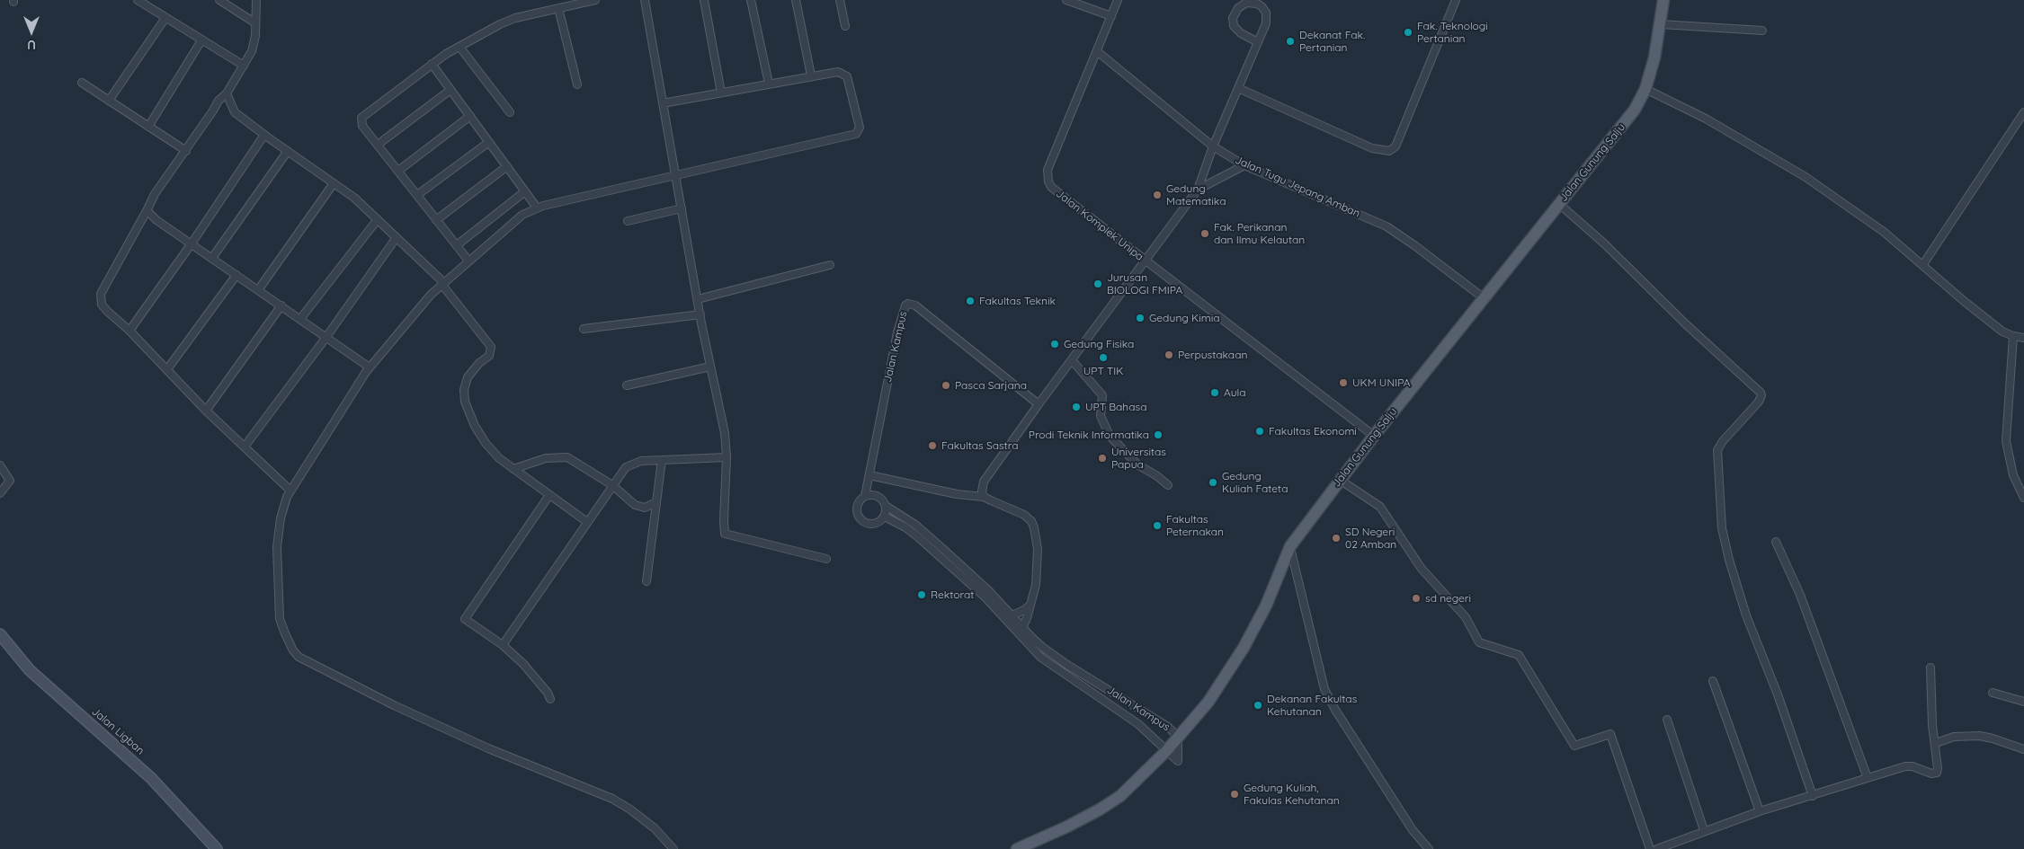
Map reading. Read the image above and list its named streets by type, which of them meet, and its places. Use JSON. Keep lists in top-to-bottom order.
{
  "streets": {
    "main road": ["Jalan Gunung Salju", "Jalan Ligban"],
    "street": ["Jalan Tugu Jepang Amban", "Jalan Komplek Unipa", "Jalan Kampus"]
  },
  "crossings": [
    ["Jalan Gunung Salju", "Jalan Tugu Jepang Amban"],
    ["Jalan Gunung Salju", "Jalan Komplek Unipa"],
    ["Jalan Gunung Salju", "Jalan Kampus"],
    ["Jalan Tugu Jepang Amban", "Jalan Komplek Unipa"]
  ],
  "places": [
    "Fak. Teknologi Pertanian",
    "Dekanat Fak. Pertanian",
    "Gedung Matematika",
    "Fak. Perikanan dan Ilmu Kelautan",
    "Jurusan BIOLOGI FMIPA",
    "Fakultas Teknik",
    "Gedung Kimia",
    "Gedung Fisika",
    "Perpustakaan",
    "UPT TIK",
    "UKM UNIPA",
    "Pasca Sarjana",
    "Aula",
    "UPT Bahasa",
    "Fakultas Ekonomi",
    "Prodi Teknik Informatika",
    "Fakultas Sastra",
    "Universitas Papua",
    "Gedung Kuliah Fateta",
    "Fakultas Peternakan",
    "SD Negeri 02 Amban",
    "Rektorat",
    "sd negeri",
    "Dekanan Fakultas Kehutanan",
    "Gedung Kuliah, Fakulas Kehutanan"
  ],
  "north": "bottom"
}
